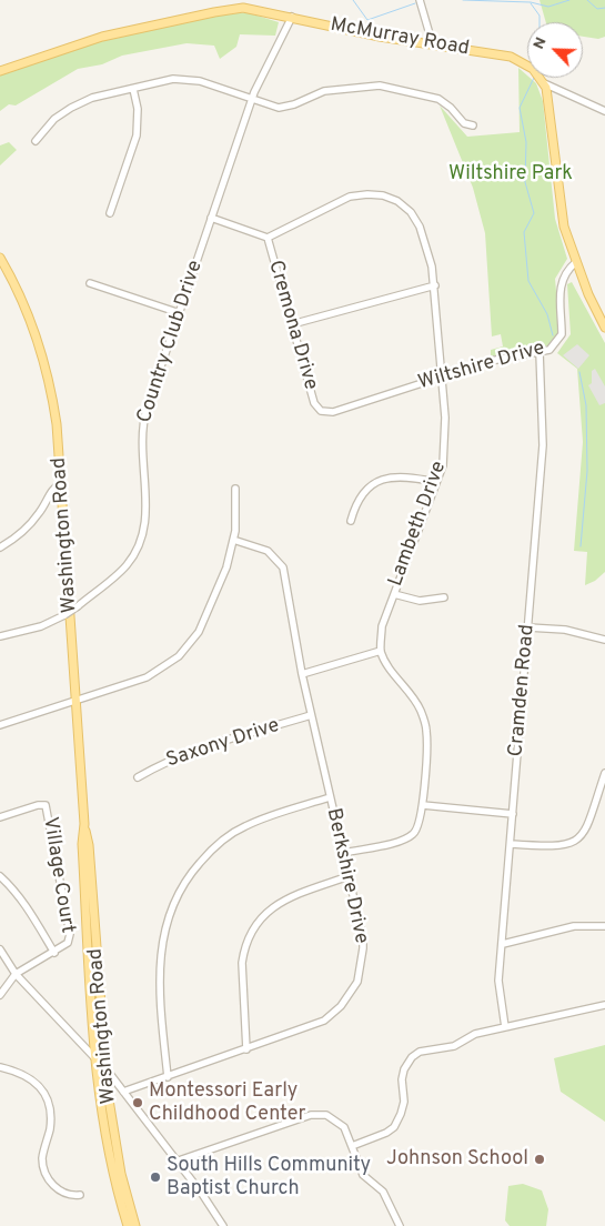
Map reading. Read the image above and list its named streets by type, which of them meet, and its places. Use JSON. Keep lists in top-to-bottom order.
{
  "streets": {
    "main road": ["McMurray Road", "Washington Road"],
    "street": [
      "Cremona Drive",
      "Country Club Drive",
      "Wiltshire Drive",
      "Lambeth Drive",
      "Cramden Road",
      "Saxony Drive",
      "Village Court",
      "Berkshire Drive"
    ]
  },
  "crossings": [
    ["McMurray Road", "Country Club Drive"],
    ["Cremona Drive", "Wiltshire Drive"],
    ["Cremona Drive", "Lambeth Drive"],
    ["Wiltshire Drive", "Lambeth Drive"],
    ["Wiltshire Drive", "Cramden Road"],
    ["Saxony Drive", "Berkshire Drive"]
  ],
  "parks": ["Wiltshire Park"],
  "places": ["Montessori Early Childhood Center", "Johnson School", "South Hills Community Baptist Church"],
  "north": "top left"
}
